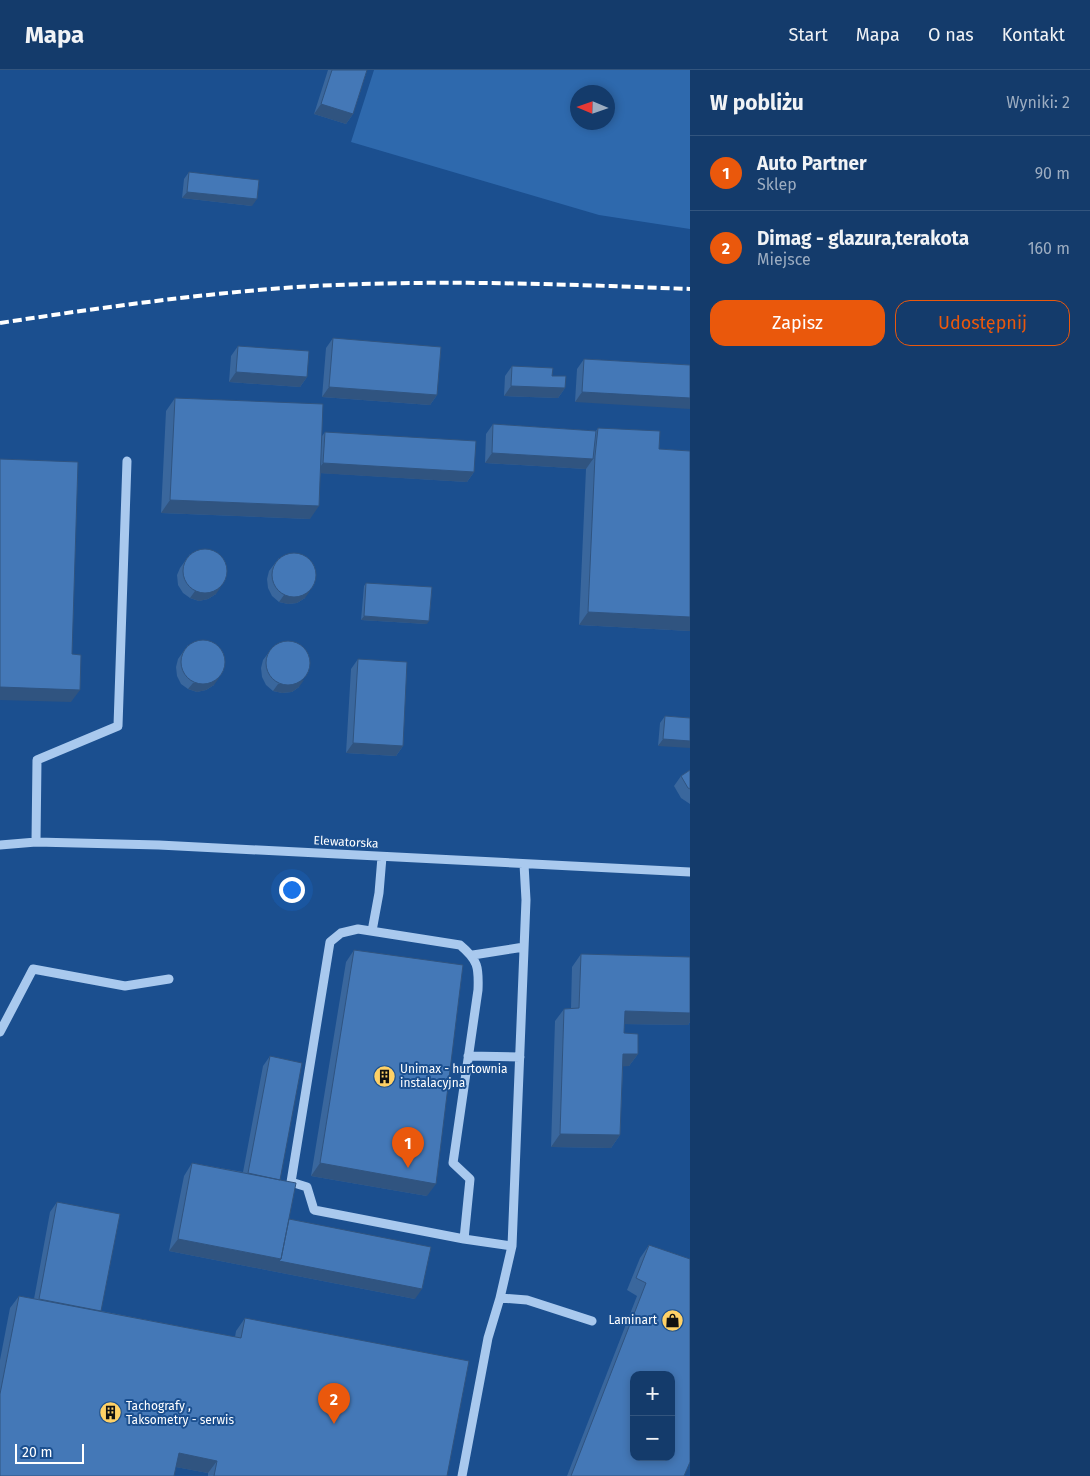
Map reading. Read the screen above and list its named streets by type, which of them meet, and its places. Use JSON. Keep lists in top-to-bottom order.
{
  "streets": {
    "street": ["Elewatorska"]
  },
  "places": {
    "building": ["Unimax - hurtownia instalacyjna", "Tachografy , Taksometry - serwis"],
    "shop": ["Laminart"]
  },
  "scale_bar": "20 m",
  "north": "left",
  "page": {
    "header": "Mapa",
    "nav": [
      "Start",
      "Mapa",
      "O nas",
      "Kontakt"
    ],
    "heading": ["W pobliżu", "Wyniki: 2"],
    "list": [
      {
        "mark": "1",
        "name": "Auto Partner",
        "note": "Sklep",
        "value": "90 m"
      },
      {
        "mark": "2",
        "name": "Dimag - glazura,terakota",
        "note": "Miejsce",
        "value": "160 m"
      }
    ],
    "buttons": ["Zapisz", "Udostępnij"],
    "pins": ["1", "2"],
    "map_buttons": ["+", "−"],
    "scale": "20 m"
  }
}
